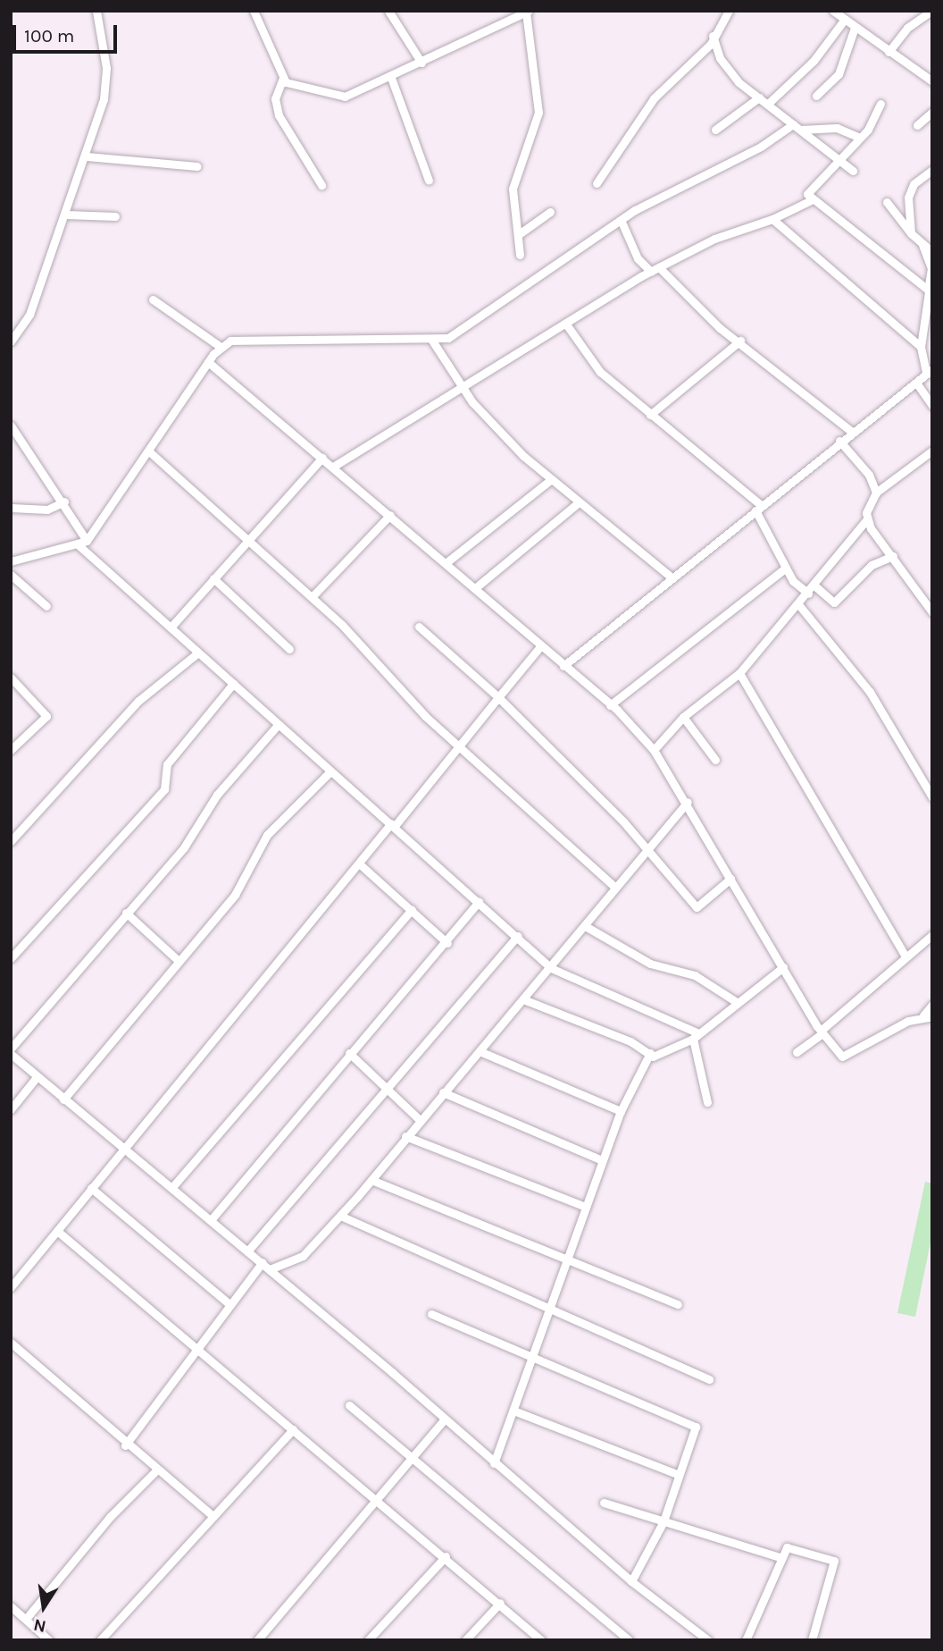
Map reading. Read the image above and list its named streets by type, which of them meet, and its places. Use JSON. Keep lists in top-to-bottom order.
{
  "scale_bar": "100 m",
  "north": "bottom"
}
